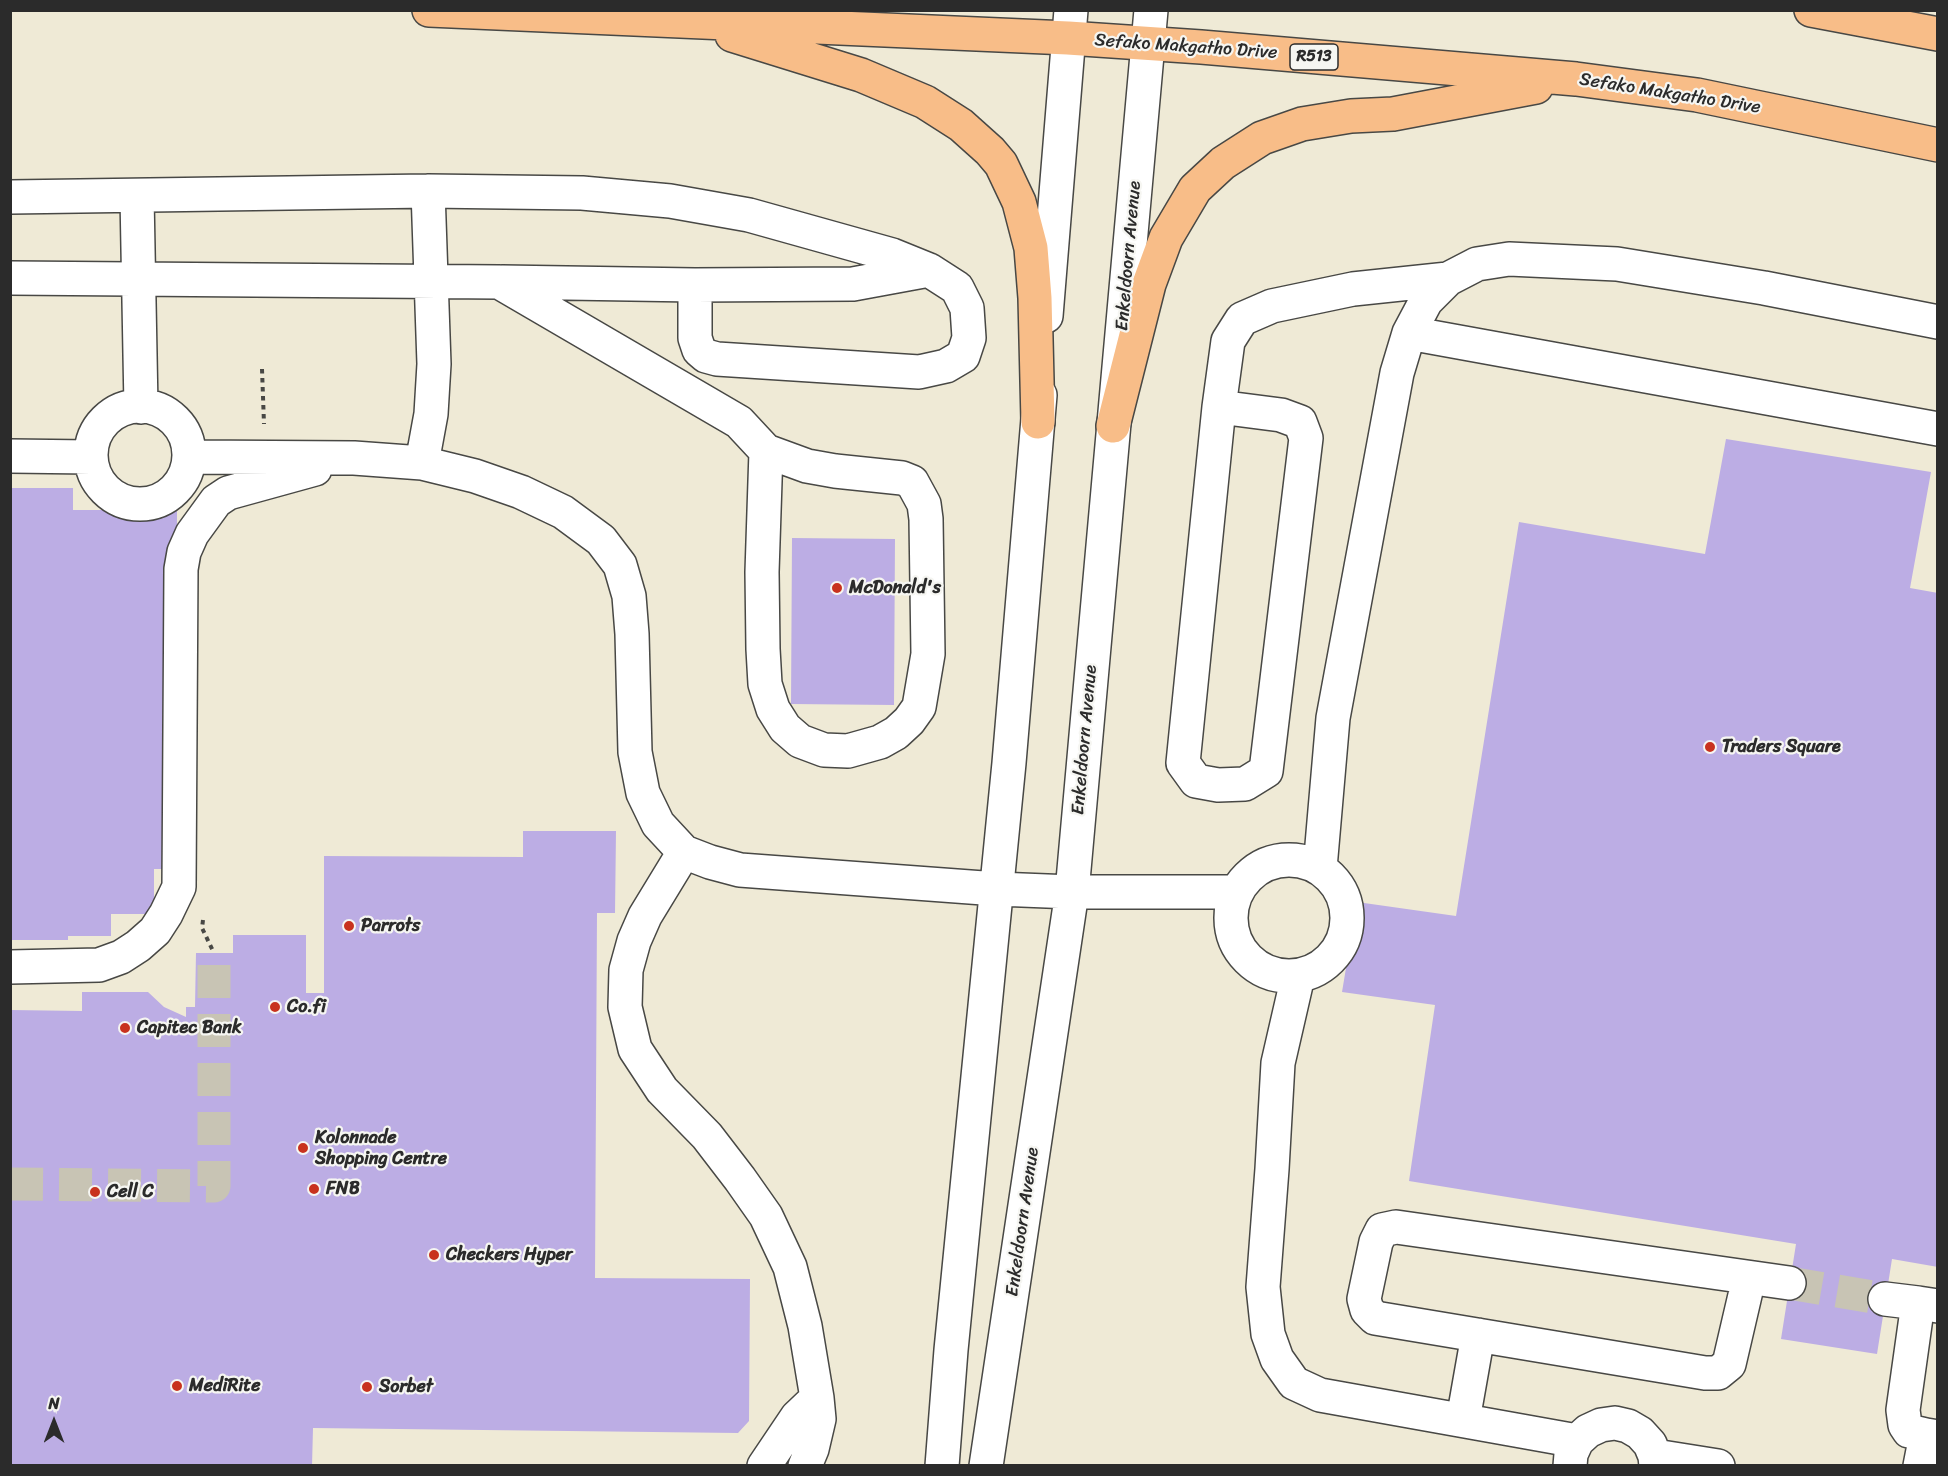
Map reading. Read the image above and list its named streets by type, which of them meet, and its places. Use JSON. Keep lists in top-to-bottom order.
{
  "streets": {
    "main road": ["Sefako Makgatho Drive", "R513"],
    "street": ["Enkeldoorn Avenue"]
  },
  "crossings": [
    ["Sefako Makgatho Drive", "Enkeldoorn Avenue"]
  ],
  "places": [
    "McDonald's",
    "Traders Square",
    "Parrots",
    "Co.fi",
    "Capitec Bank",
    "Kolonnade Shopping Centre",
    "FNB",
    "Cell C",
    "Checkers Hyper",
    "MediRite",
    "Sorbet"
  ],
  "north": "top"
}
